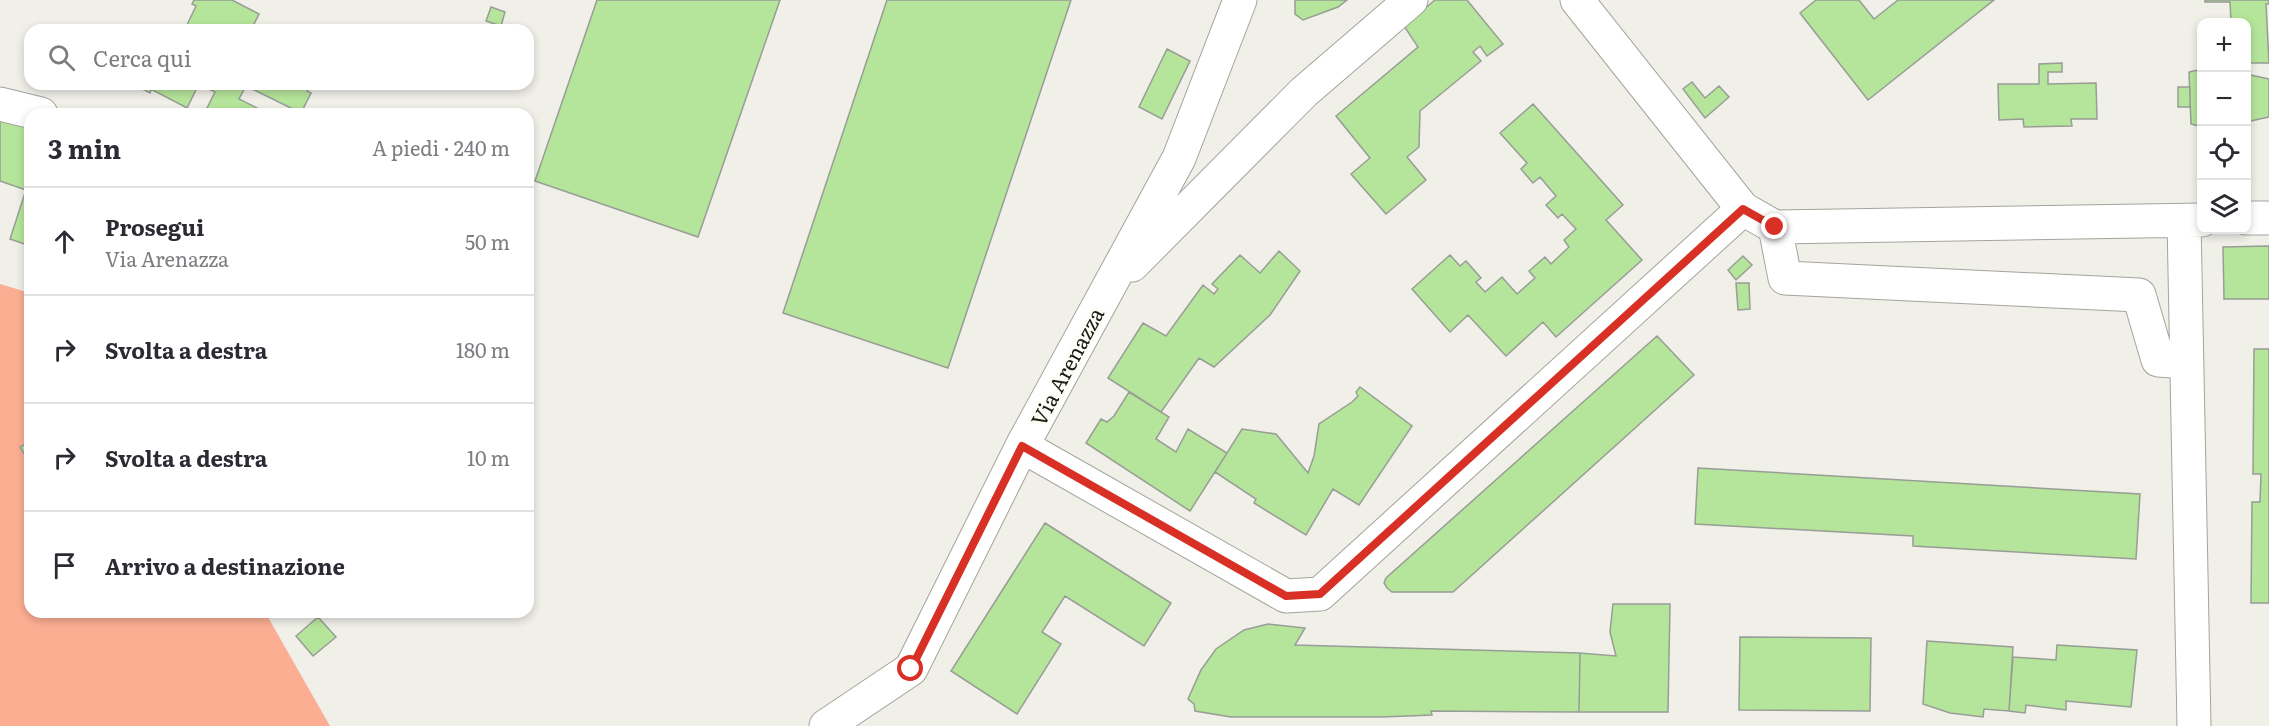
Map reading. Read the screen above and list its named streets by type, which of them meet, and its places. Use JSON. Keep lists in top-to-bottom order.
{
  "streets": {
    "street": ["Via Arenazza"]
  },
  "page": {
    "map_buttons": ["+", "−"],
    "search": "Cerca qui",
    "heading": ["3 min", "A piedi · 240 m"],
    "list": [
      ["Prosegui", "Via Arenazza", "50 m"],
      ["Svolta a destra", "180 m"],
      ["Svolta a destra", "10 m"],
      "Arrivo a destinazione"
    ]
  }
}
